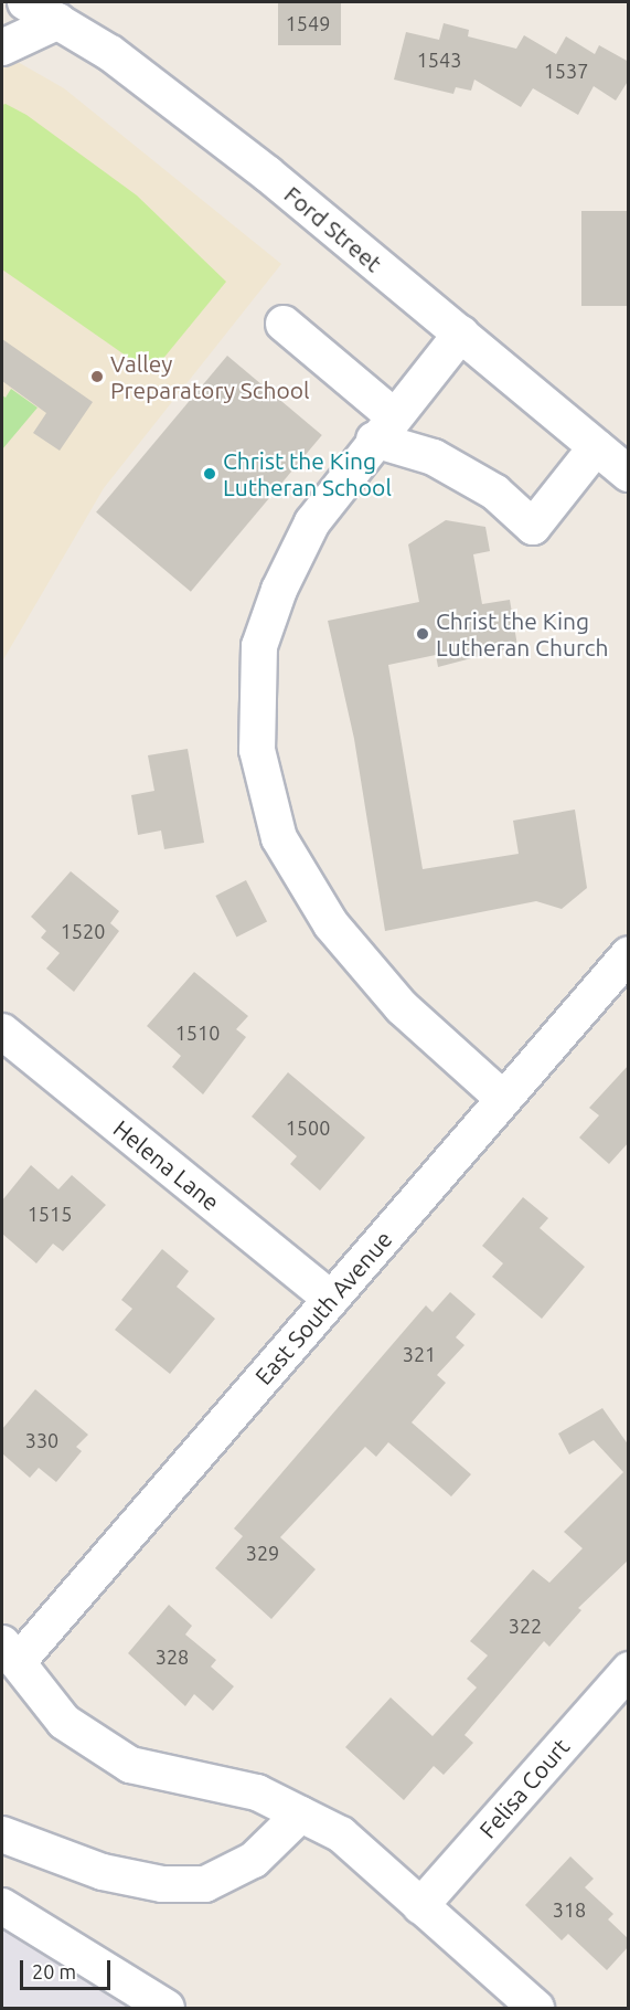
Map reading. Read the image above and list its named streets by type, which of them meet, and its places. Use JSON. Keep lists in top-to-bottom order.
{
  "streets": {
    "street": [
      "Ford Street",
      "Helena Lane",
      "East South Avenue",
      "Felisa Court"
    ]
  },
  "crossings": [
    ["Helena Lane", "East South Avenue"]
  ],
  "places": ["Valley Preparatory School", "Christ the King Lutheran School", "Christ the King Lutheran Church"],
  "house_numbers": [
    "1549",
    "1543",
    "1537",
    "1520",
    "1510",
    "1500",
    "1515",
    "321",
    "330",
    "329",
    "322",
    "328",
    "318"
  ],
  "scale_bar": "20 m"
}
